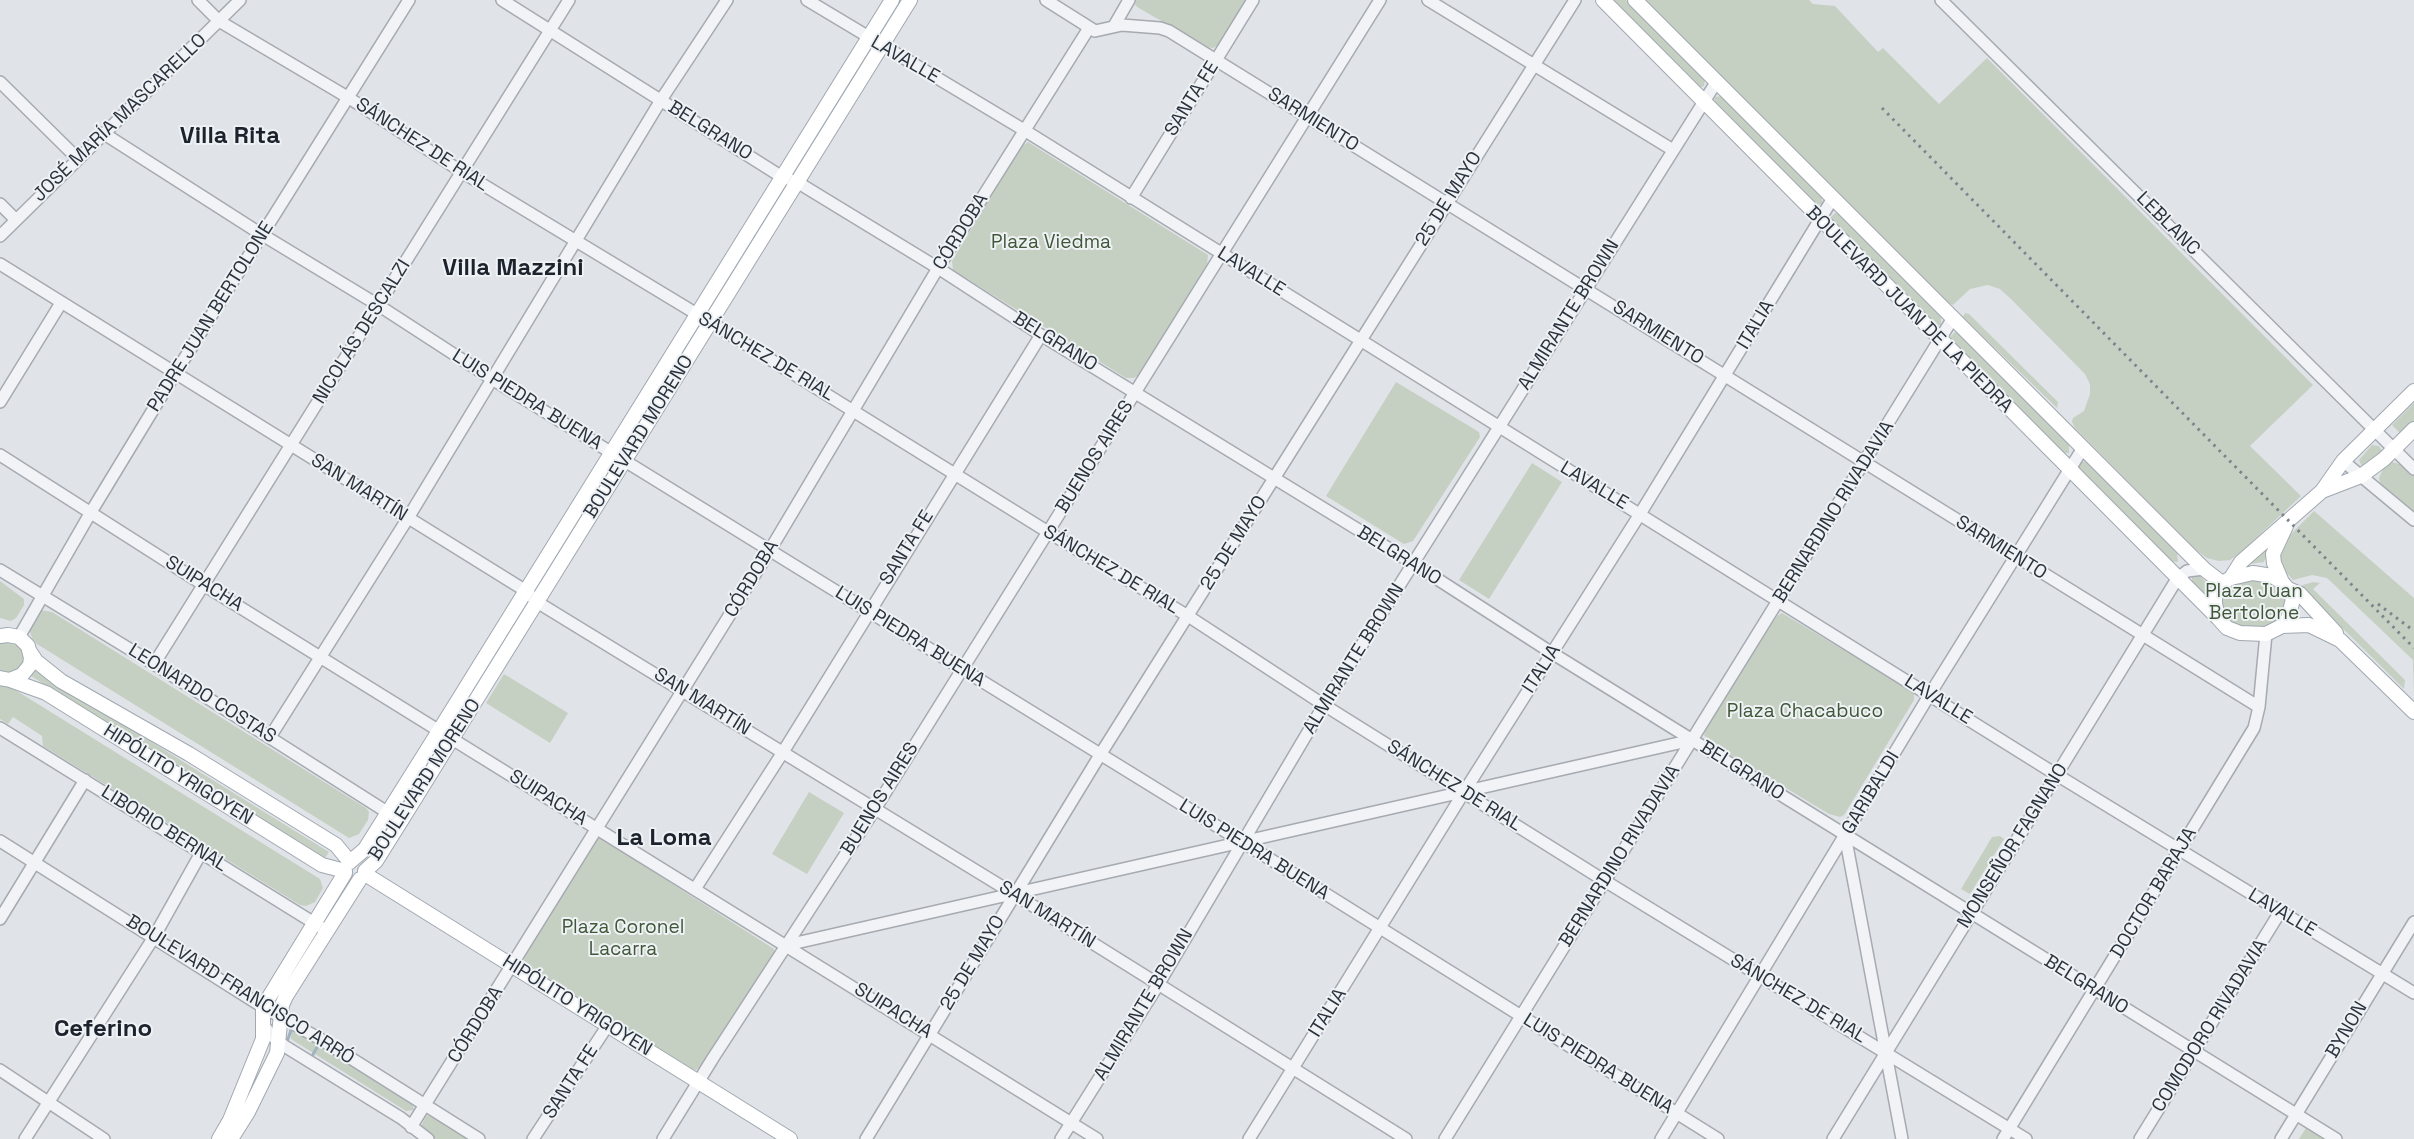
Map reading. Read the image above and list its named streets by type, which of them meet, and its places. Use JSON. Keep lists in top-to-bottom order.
{
  "streets": {
    "main road": ["BOULEVARD JUAN DE LA PIEDRA", "BOULEVARD MORENO", "HIPÓLITO YRIGOYEN"],
    "street": [
      "LAVALLE",
      "SANTA FE",
      "JOSÉ MARÍA MASCARELLO",
      "SARMIENTO",
      "BELGRANO",
      "SÁNCHEZ DE RIAL",
      "25 DE MAYO",
      "LEBLANC",
      "CÓRDOBA",
      "ALMIRANTE BROWN",
      "PADRE JUAN BERTOLONE",
      "ITALIA",
      "NICOLÁS DESCALZI",
      "LUIS PIEDRA BUENA",
      "BUENOS AIRES",
      "SAN MARTÍN",
      "BERNARDINO RIVADAVIA",
      "SUIPACHA",
      "LEONARDO COSTAS",
      "GARIBALDI",
      "LIBORIO BERNAL",
      "MONSEÑOR FAGNANO",
      "DOCTOR BARAJA",
      "BOULEVARD FRANCISCO ARRÓ",
      "COMODORO RIVADAVIA",
      "BYNON"
    ]
  },
  "crossings": [
    ["LAVALLE", "SANTA FE"],
    ["LAVALLE", "25 DE MAYO"],
    ["LAVALLE", "CÓRDOBA"],
    ["LAVALLE", "ALMIRANTE BROWN"],
    ["LAVALLE", "ITALIA"],
    ["LAVALLE", "BOULEVARD MORENO"],
    ["LAVALLE", "BUENOS AIRES"],
    ["LAVALLE", "BERNARDINO RIVADAVIA"],
    ["LAVALLE", "GARIBALDI"],
    ["LAVALLE", "MONSEÑOR FAGNANO"],
    ["LAVALLE", "DOCTOR BARAJA"],
    ["LAVALLE", "COMODORO RIVADAVIA"],
    ["LAVALLE", "BYNON"],
    ["SANTA FE", "SARMIENTO"],
    ["SANTA FE", "BELGRANO"],
    ["SANTA FE", "SÁNCHEZ DE RIAL"],
    ["SANTA FE", "LUIS PIEDRA BUENA"],
    ["SANTA FE", "SAN MARTÍN"],
    ["SANTA FE", "SUIPACHA"],
    ["SANTA FE", "HIPÓLITO YRIGOYEN"],
    ["JOSÉ MARÍA MASCARELLO", "SÁNCHEZ DE RIAL"],
    ["JOSÉ MARÍA MASCARELLO", "LUIS PIEDRA BUENA"],
    ["SARMIENTO", "25 DE MAYO"],
    ["SARMIENTO", "CÓRDOBA"],
    ["SARMIENTO", "ALMIRANTE BROWN"],
    ["SARMIENTO", "ITALIA"],
    ["SARMIENTO", "BUENOS AIRES"],
    ["SARMIENTO", "BERNARDINO RIVADAVIA"],
    ["SARMIENTO", "GARIBALDI"],
    ["SARMIENTO", "MONSEÑOR FAGNANO"],
    ["SARMIENTO", "DOCTOR BARAJA"],
    ["BELGRANO", "25 DE MAYO"],
    ["BELGRANO", "CÓRDOBA"],
    ["BELGRANO", "ALMIRANTE BROWN"],
    ["BELGRANO", "ITALIA"],
    ["BELGRANO", "NICOLÁS DESCALZI"],
    ["BELGRANO", "BOULEVARD MORENO"],
    ["BELGRANO", "BUENOS AIRES"],
    ["BELGRANO", "BERNARDINO RIVADAVIA"],
    ["BELGRANO", "GARIBALDI"],
    ["BELGRANO", "MONSEÑOR FAGNANO"],
    ["BELGRANO", "DOCTOR BARAJA"],
    ["BELGRANO", "COMODORO RIVADAVIA"],
    ["BELGRANO", "BYNON"],
    ["SÁNCHEZ DE RIAL", "25 DE MAYO"],
    ["SÁNCHEZ DE RIAL", "CÓRDOBA"],
    ["SÁNCHEZ DE RIAL", "ALMIRANTE BROWN"],
    ["SÁNCHEZ DE RIAL", "PADRE JUAN BERTOLONE"],
    ["SÁNCHEZ DE RIAL", "ITALIA"],
    ["SÁNCHEZ DE RIAL", "NICOLÁS DESCALZI"],
    ["SÁNCHEZ DE RIAL", "BOULEVARD MORENO"],
    ["SÁNCHEZ DE RIAL", "BUENOS AIRES"],
    ["SÁNCHEZ DE RIAL", "BERNARDINO RIVADAVIA"],
    ["SÁNCHEZ DE RIAL", "GARIBALDI"],
    ["SÁNCHEZ DE RIAL", "MONSEÑOR FAGNANO"],
    ["SÁNCHEZ DE RIAL", "DOCTOR BARAJA"],
    ["25 DE MAYO", "LUIS PIEDRA BUENA"],
    ["25 DE MAYO", "SAN MARTÍN"],
    ["25 DE MAYO", "SUIPACHA"],
    ["CÓRDOBA", "LUIS PIEDRA BUENA"],
    ["CÓRDOBA", "SAN MARTÍN"],
    ["CÓRDOBA", "SUIPACHA"],
    ["CÓRDOBA", "HIPÓLITO YRIGOYEN"],
    ["CÓRDOBA", "BOULEVARD FRANCISCO ARRÓ"],
    ["BOULEVARD JUAN DE LA PIEDRA", "ALMIRANTE BROWN"],
    ["BOULEVARD JUAN DE LA PIEDRA", "ITALIA"],
    ["BOULEVARD JUAN DE LA PIEDRA", "BERNARDINO RIVADAVIA"],
    ["BOULEVARD JUAN DE LA PIEDRA", "GARIBALDI"],
    ["BOULEVARD JUAN DE LA PIEDRA", "MONSEÑOR FAGNANO"],
    ["BOULEVARD JUAN DE LA PIEDRA", "DOCTOR BARAJA"],
    ["ALMIRANTE BROWN", "LUIS PIEDRA BUENA"],
    ["ALMIRANTE BROWN", "SAN MARTÍN"],
    ["ALMIRANTE BROWN", "SUIPACHA"],
    ["PADRE JUAN BERTOLONE", "LUIS PIEDRA BUENA"],
    ["PADRE JUAN BERTOLONE", "SAN MARTÍN"],
    ["PADRE JUAN BERTOLONE", "SUIPACHA"],
    ["PADRE JUAN BERTOLONE", "LEONARDO COSTAS"],
    ["PADRE JUAN BERTOLONE", "HIPÓLITO YRIGOYEN"],
    ["ITALIA", "LUIS PIEDRA BUENA"],
    ["ITALIA", "SAN MARTÍN"],
    ["NICOLÁS DESCALZI", "LUIS PIEDRA BUENA"],
    ["NICOLÁS DESCALZI", "SAN MARTÍN"],
    ["NICOLÁS DESCALZI", "SUIPACHA"],
    ["NICOLÁS DESCALZI", "LEONARDO COSTAS"],
    ["LUIS PIEDRA BUENA", "BOULEVARD MORENO"],
    ["LUIS PIEDRA BUENA", "BUENOS AIRES"],
    ["LUIS PIEDRA BUENA", "BERNARDINO RIVADAVIA"],
    ["LUIS PIEDRA BUENA", "GARIBALDI"],
    ["BOULEVARD MORENO", "SAN MARTÍN"],
    ["BOULEVARD MORENO", "SUIPACHA"],
    ["BOULEVARD MORENO", "LEONARDO COSTAS"],
    ["BOULEVARD MORENO", "HIPÓLITO YRIGOYEN"],
    ["BOULEVARD MORENO", "LIBORIO BERNAL"],
    ["BOULEVARD MORENO", "BOULEVARD FRANCISCO ARRÓ"],
    ["BUENOS AIRES", "SAN MARTÍN"],
    ["BUENOS AIRES", "SUIPACHA"],
    ["BUENOS AIRES", "HIPÓLITO YRIGOYEN"]
  ],
  "districts": [
    "Villa Rita",
    "Villa Mazzini",
    "La Loma",
    "Ceferino"
  ],
  "parks": [
    "Plaza Viedma",
    "Plaza Juan Bertolone",
    "Plaza Chacabuco",
    "Plaza Coronel Lacarra"
  ]
}
